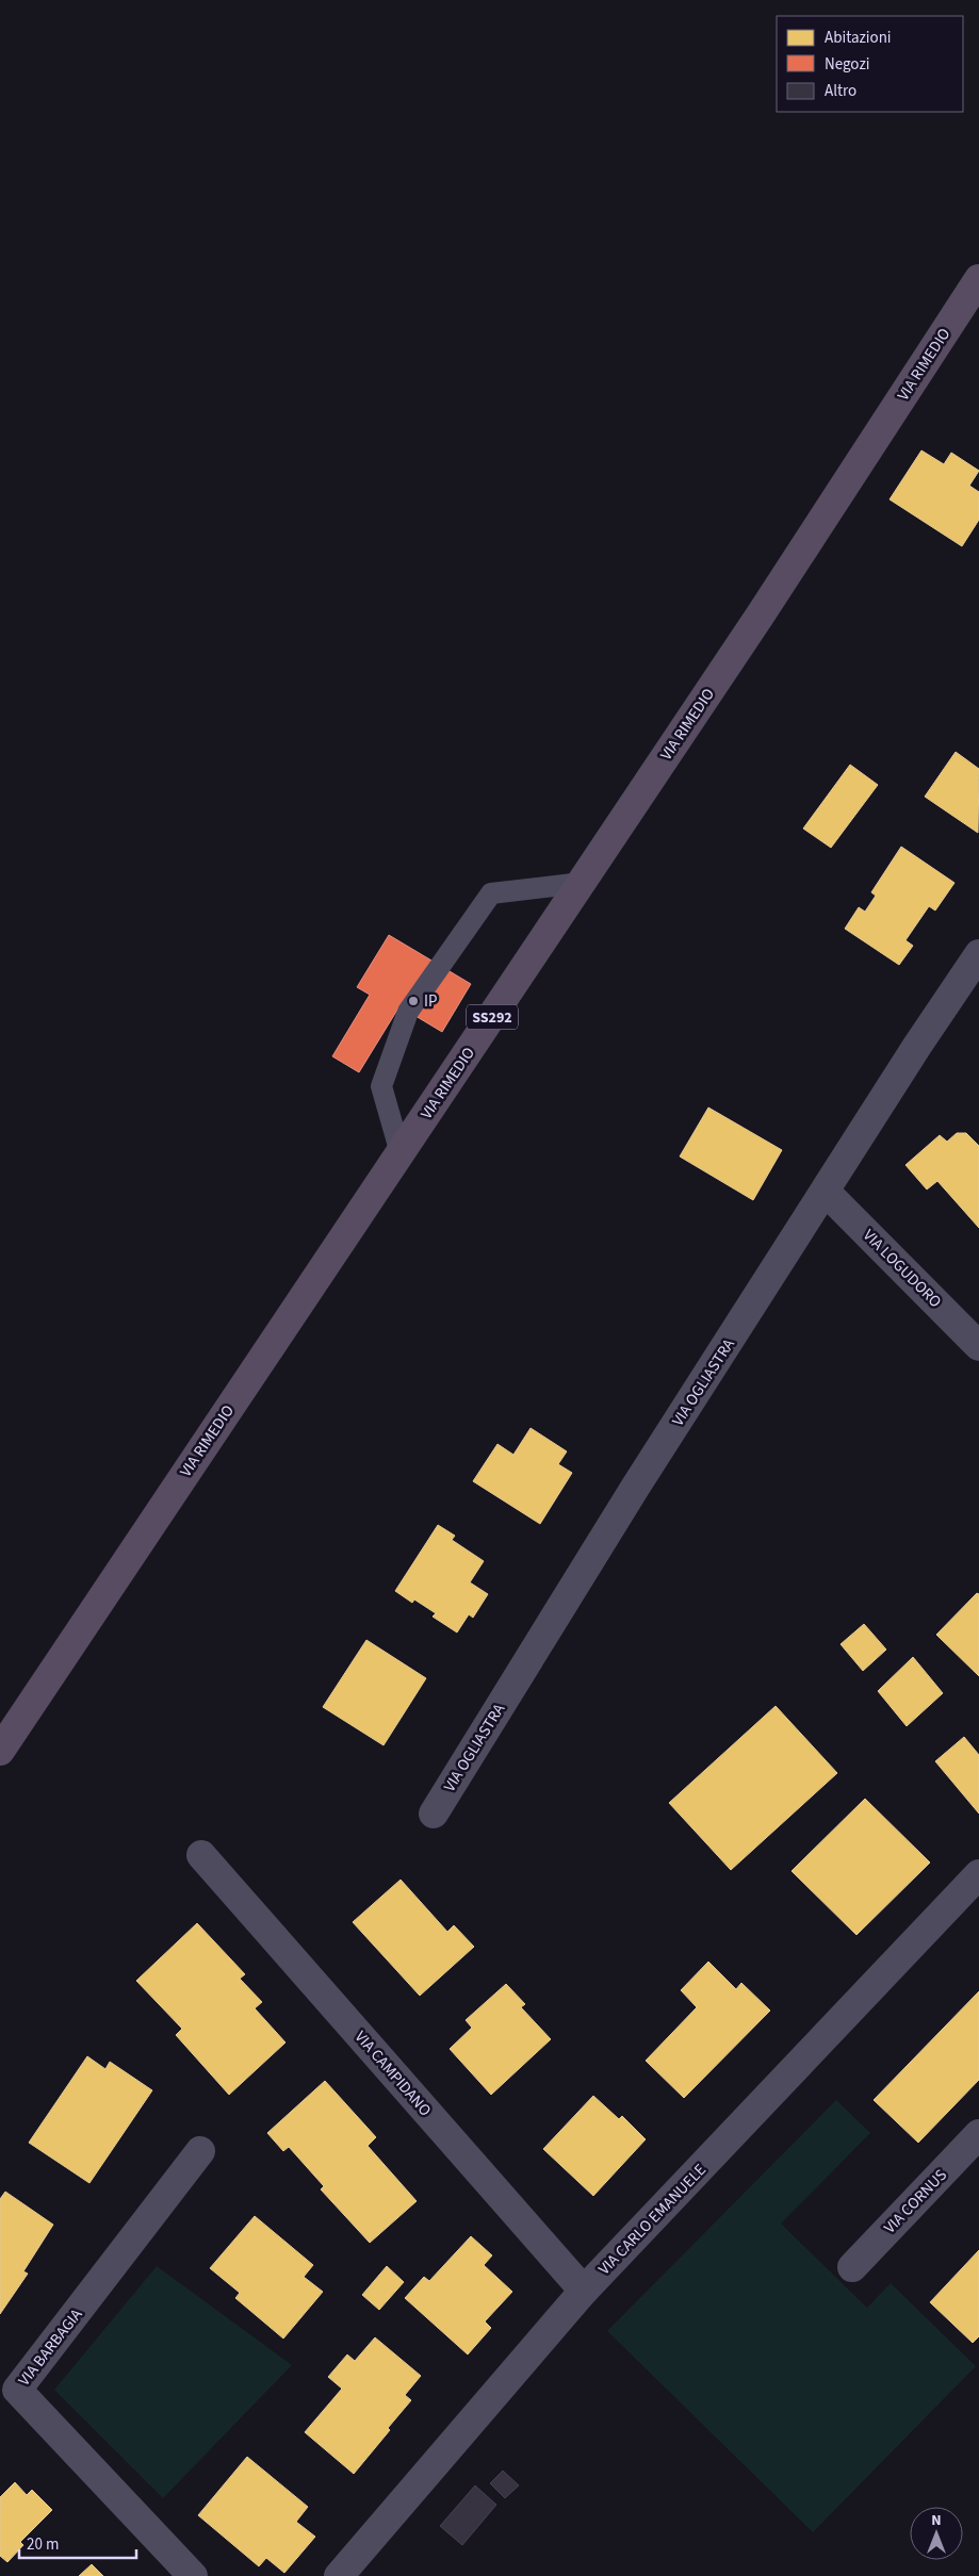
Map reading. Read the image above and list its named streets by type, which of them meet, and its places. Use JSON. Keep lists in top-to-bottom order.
{
  "streets": {
    "main road": ["VIA RIMEDIO", "SS292"],
    "street": [
      "VIA LOGUDORO",
      "VIA OGLIASTRA",
      "VIA CAMPIDANO",
      "VIA CORNUS",
      "VIA CARLO EMANUELE",
      "VIA BARBAGIA"
    ]
  },
  "crossings": [
    ["VIA LOGUDORO", "VIA OGLIASTRA"],
    ["VIA CAMPIDANO", "VIA CARLO EMANUELE"]
  ],
  "places": ["IP"],
  "legend": ["Abitazioni", "Negozi", "Altro"],
  "scale_bar": "20 m",
  "north": "top"
}
